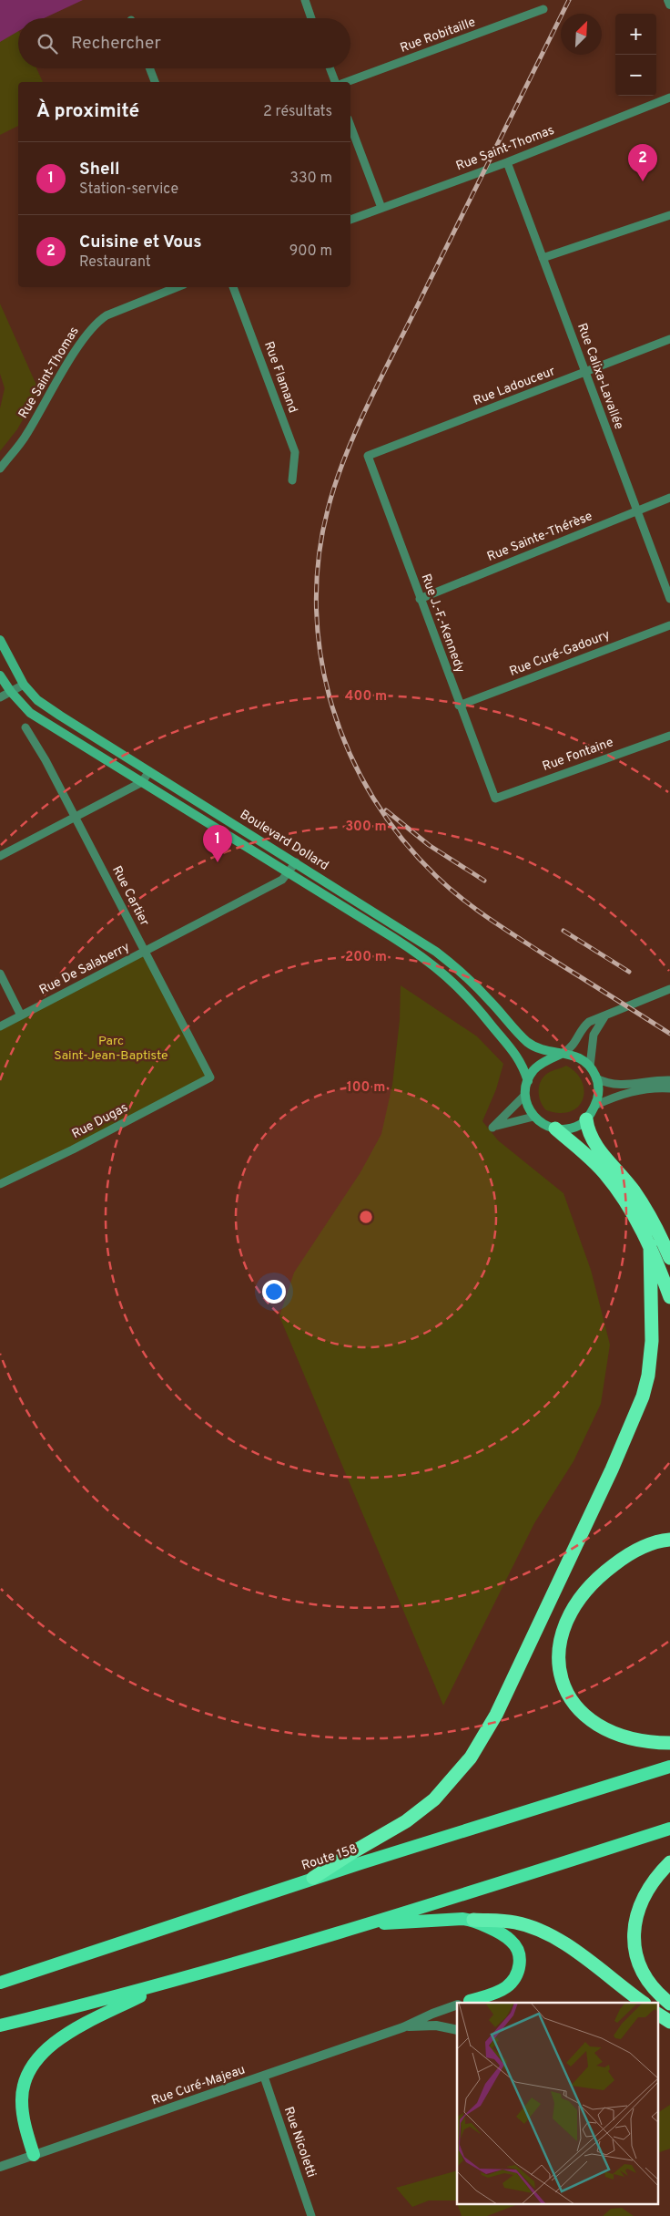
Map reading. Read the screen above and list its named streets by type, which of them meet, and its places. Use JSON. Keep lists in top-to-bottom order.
{
  "streets": {
    "highway": ["Route 158"],
    "main road": ["Boulevard Dollard"],
    "street": [
      "Rue Robitaille",
      "Rue Saint-Thomas",
      "Rue Calixa-Lavallée",
      "Rue Flamand",
      "Rue Ladouceur",
      "Rue Sainte-Thérèse",
      "Rue J.-F.-Kennedy",
      "Rue Curé-Gadoury",
      "Rue Fontaine",
      "Rue Cartier",
      "Rue De Salaberry",
      "Rue Dugas",
      "Rue Curé-Majeau",
      "Rue Nicoletti"
    ]
  },
  "crossings": [
    ["Rue Saint-Thomas", "Rue Calixa-Lavallée"],
    ["Rue Calixa-Lavallée", "Rue Ladouceur"],
    ["Rue Calixa-Lavallée", "Rue Sainte-Thérèse"],
    ["Rue Ladouceur", "Rue J.-F.-Kennedy"],
    ["Rue Sainte-Thérèse", "Rue J.-F.-Kennedy"],
    ["Rue J.-F.-Kennedy", "Rue Curé-Gadoury"],
    ["Rue J.-F.-Kennedy", "Rue Fontaine"],
    ["Boulevard Dollard", "Rue De Salaberry"],
    ["Rue Cartier", "Rue De Salaberry"],
    ["Rue Cartier", "Rue Dugas"],
    ["Rue Curé-Majeau", "Rue Nicoletti"]
  ],
  "parks": ["Parc Saint-Jean-Baptiste"],
  "north": "top right",
  "page": {
    "map_buttons": ["+", "−"],
    "search": "Rechercher",
    "heading": ["À proximité", "2 résultats"],
    "list": [
      {
        "mark": "1",
        "name": "Shell",
        "note": "Station-service",
        "value": "330 m"
      },
      {
        "mark": "2",
        "name": "Cuisine et Vous",
        "note": "Restaurant",
        "value": "900 m"
      }
    ],
    "pins": ["2", "1"]
  },
  "rings": [
    "400 m",
    "300 m",
    "200 m",
    "100 m"
  ]
}
